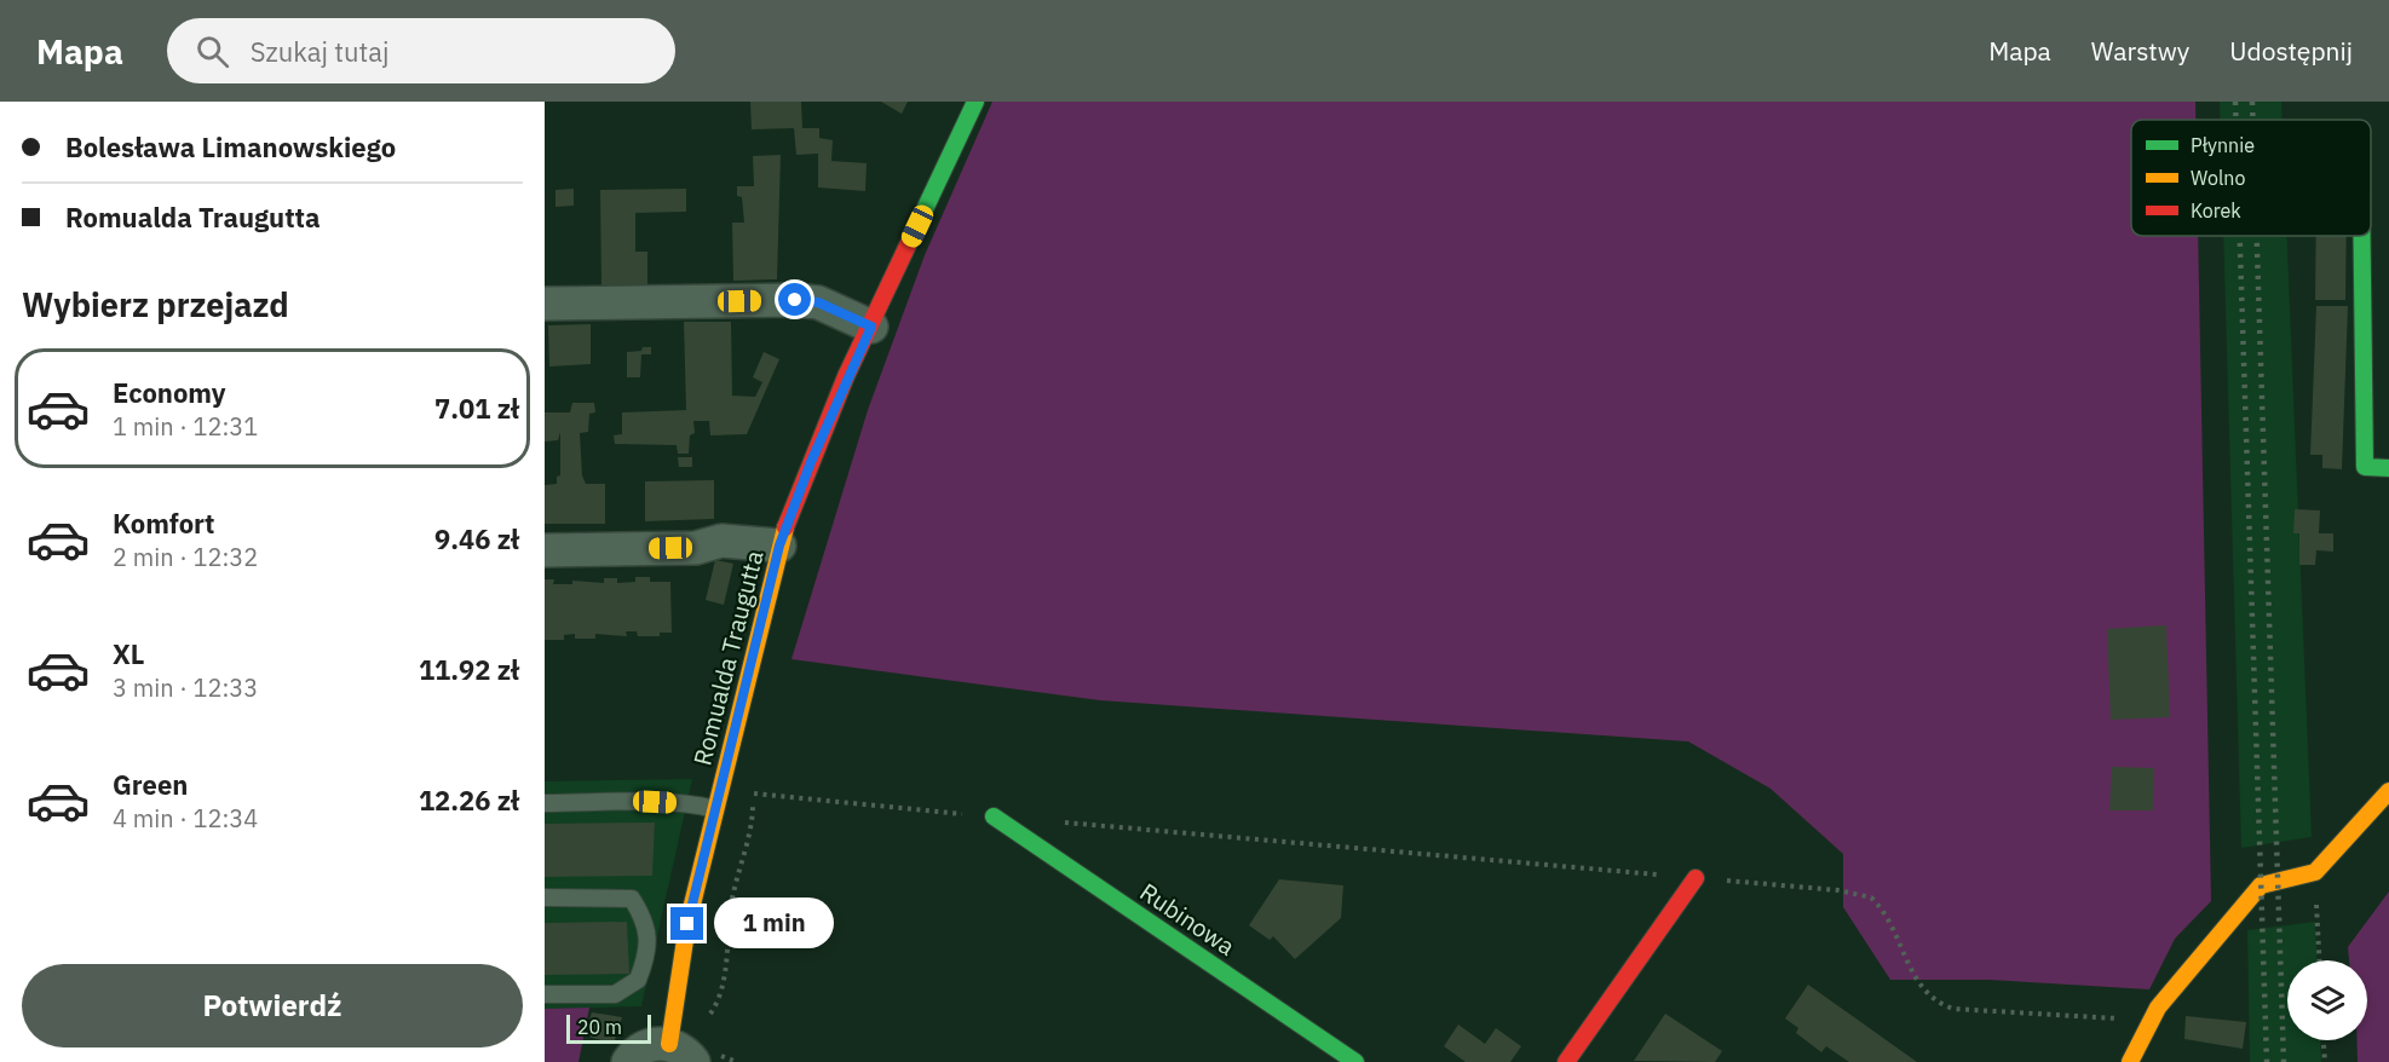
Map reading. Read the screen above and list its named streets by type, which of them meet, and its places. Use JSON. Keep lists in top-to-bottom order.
{
  "streets": {
    "street": ["Romualda Traugutta", "Rubinowa"]
  },
  "legend": ["Płynnie", "Wolno", "Korek"],
  "scale_bar": "20 m",
  "page": {
    "header": "Mapa",
    "search": "Szukaj tutaj",
    "nav": ["Mapa", "Warstwy", "Udostępnij"],
    "banner": ["Bolesława Limanowskiego", "Romualda Traugutta"],
    "heading": "Wybierz przejazd",
    "list": [
      {
        "name": "Economy",
        "note": "1 min · 12:31",
        "value": "7.01 zł"
      },
      {
        "name": "Komfort",
        "note": "2 min · 12:32",
        "value": "9.46 zł"
      },
      {
        "name": "XL",
        "note": "3 min · 12:33",
        "value": "11.92 zł"
      },
      {
        "name": "Green",
        "note": "4 min · 12:34",
        "value": "12.26 zł"
      }
    ],
    "bubble": "1 min",
    "buttons": "Potwierdź",
    "scale": "20 m"
  }
}
